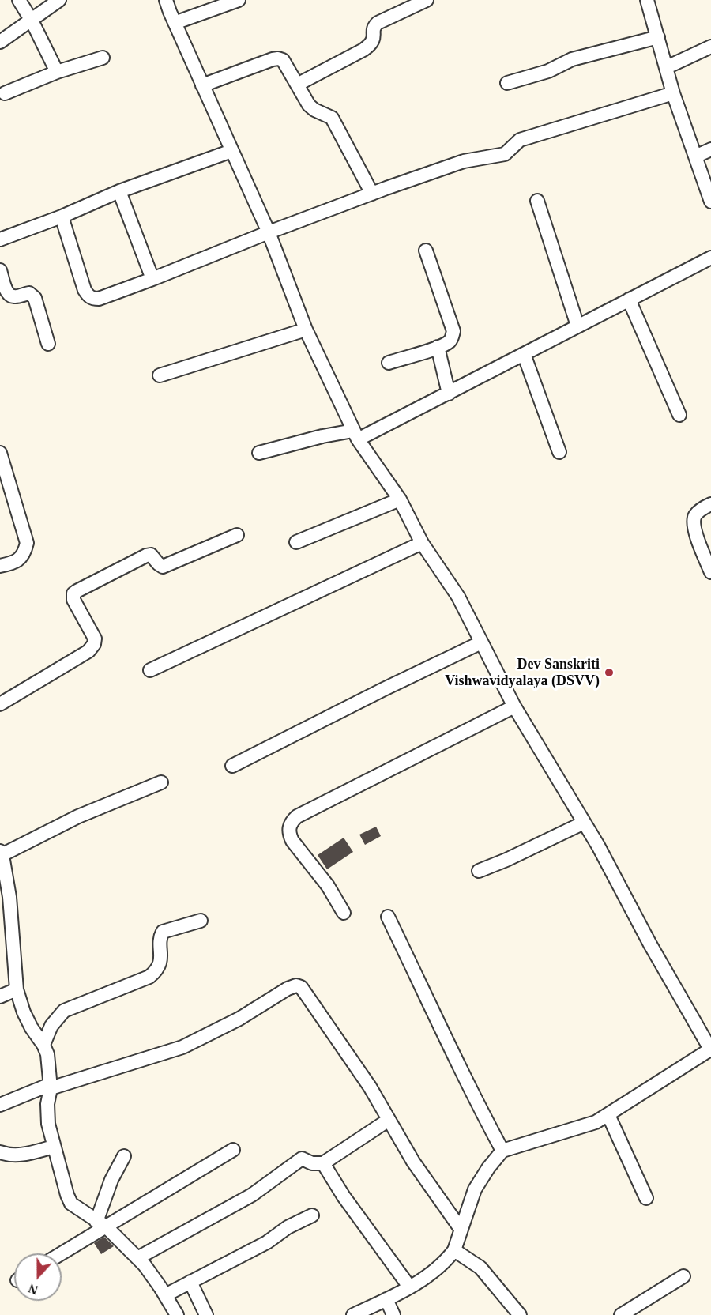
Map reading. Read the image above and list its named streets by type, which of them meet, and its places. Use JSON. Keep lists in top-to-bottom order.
{
  "places": ["Dev Sanskriti Vishwavidyalaya (DSVV)"],
  "north": "bottom"
}
